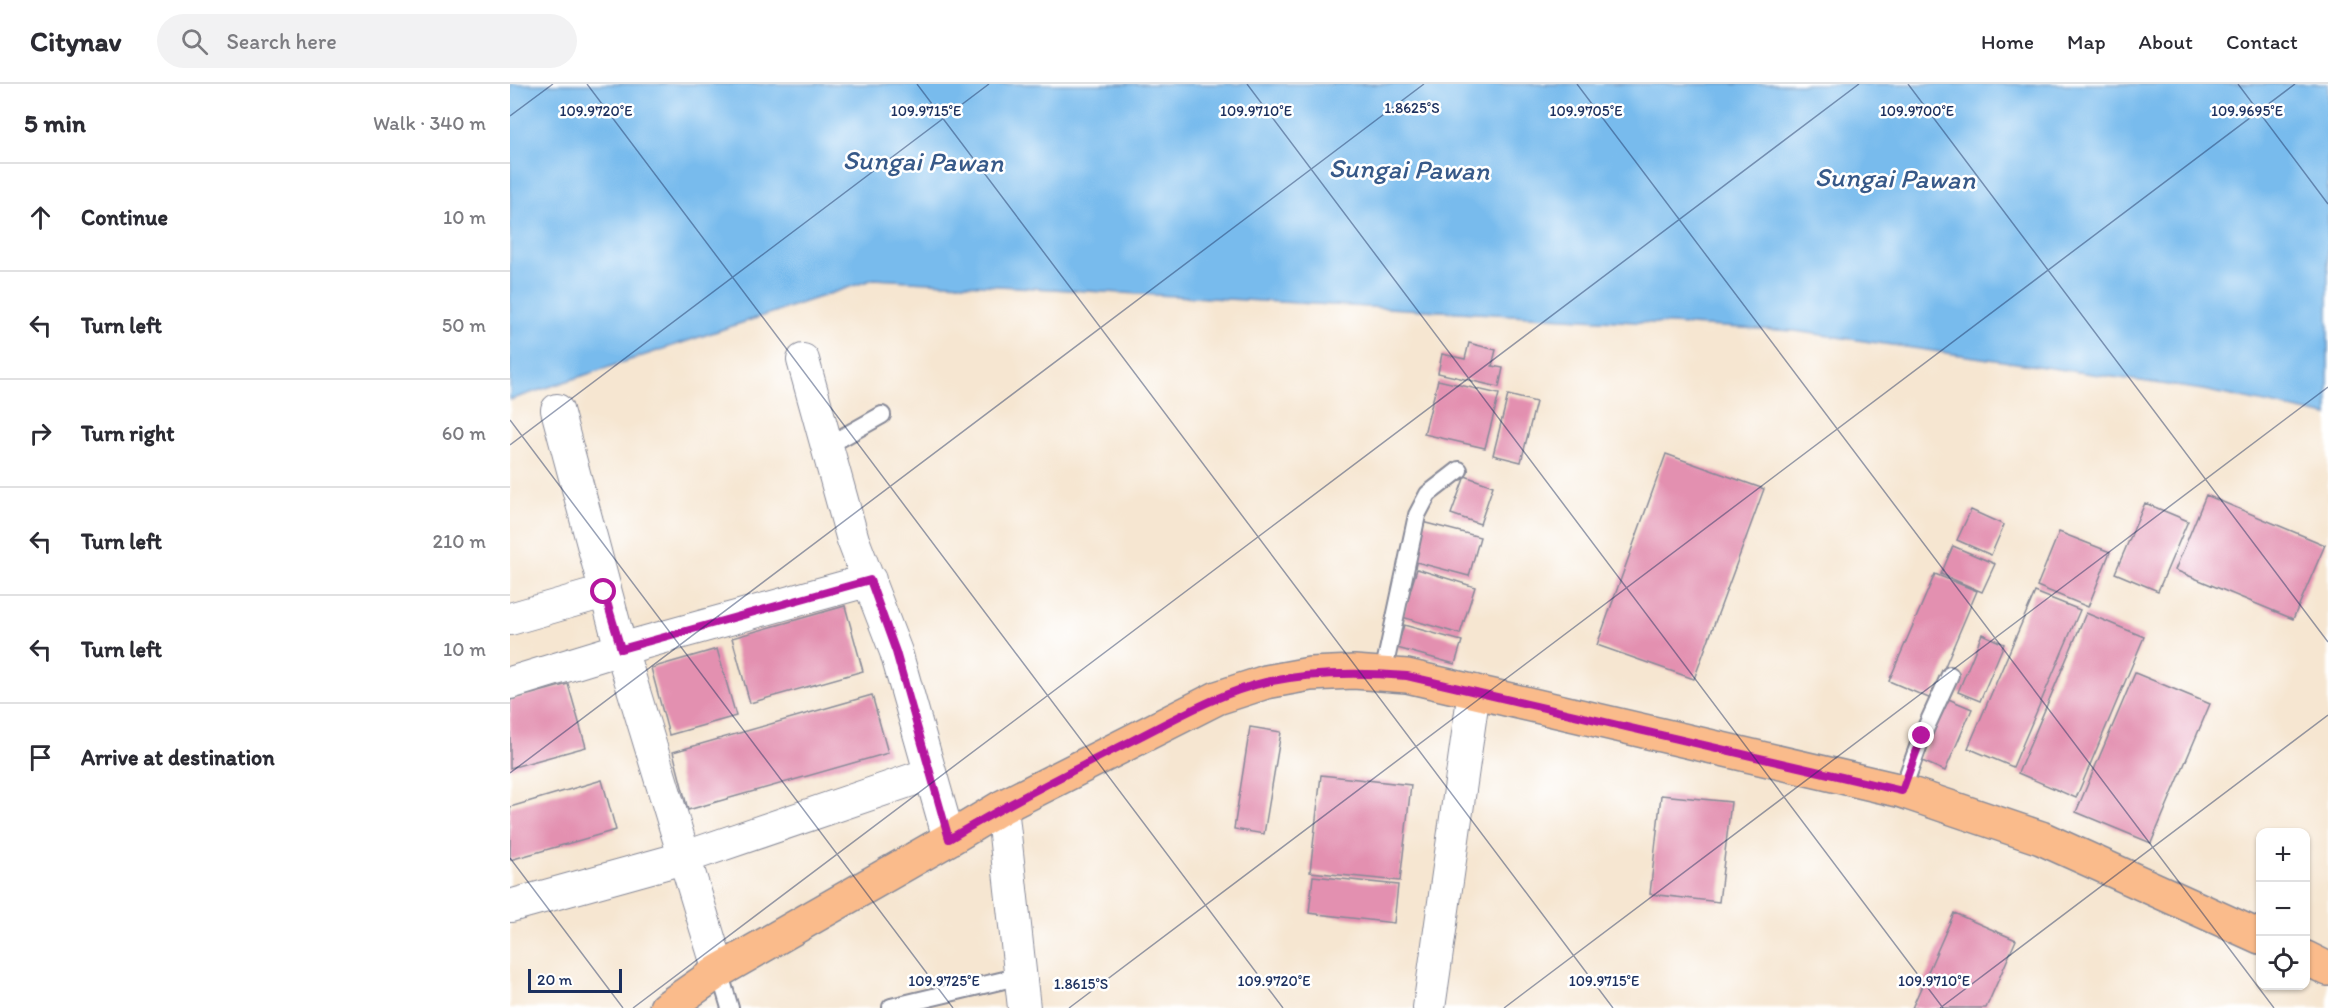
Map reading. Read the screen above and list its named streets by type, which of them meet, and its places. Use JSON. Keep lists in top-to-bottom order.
{
  "water": ["Sungai Pawan"],
  "scale_bar": "20 m",
  "page": {
    "header": "Citynav",
    "search": "Search here",
    "nav": [
      "Home",
      "Map",
      "About",
      "Contact"
    ],
    "heading": ["5 min", "Walk · 340 m"],
    "list": [
      ["Continue", "10 m"],
      ["Turn left", "50 m"],
      ["Turn right", "60 m"],
      ["Turn left", "210 m"],
      ["Turn left", "10 m"],
      "Arrive at destination"
    ],
    "map_buttons": ["+", "−"],
    "scale": "20 m"
  },
  "coordinates": [
    "1.8625°S",
    "109.9720°E",
    "109.9715°E",
    "109.9710°E",
    "109.9700°E",
    "109.9705°E",
    "109.9695°E",
    "109.9725°E",
    "1.8615°S"
  ]
}
